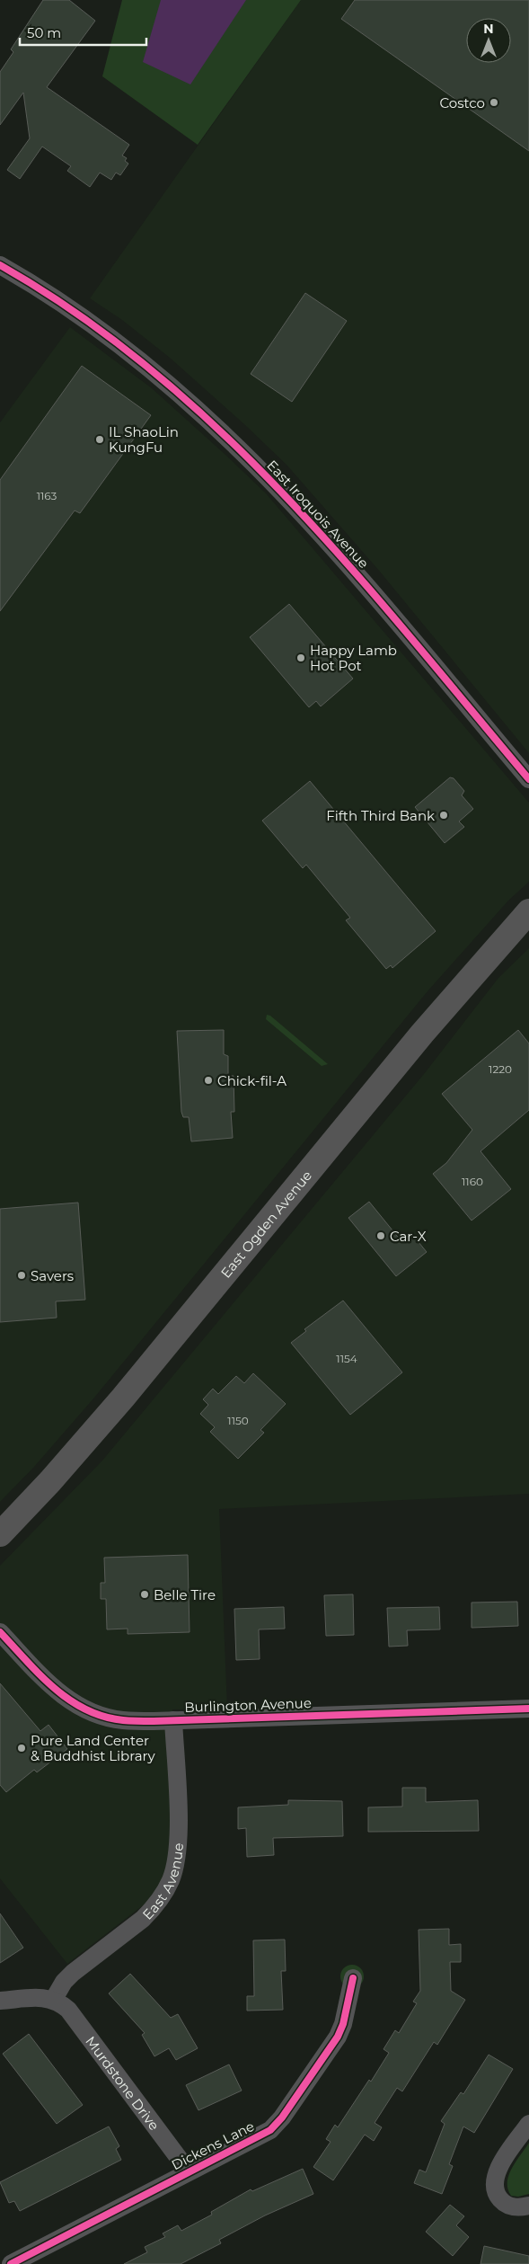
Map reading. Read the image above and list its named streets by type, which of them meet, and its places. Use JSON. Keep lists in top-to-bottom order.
{
  "streets": {
    "main road": ["East Ogden Avenue"],
    "street": [
      "East Iroquois Avenue",
      "Burlington Avenue",
      "East Avenue",
      "Murdstone Drive",
      "Dickens Lane"
    ]
  },
  "crossings": [
    ["Burlington Avenue", "East Avenue"],
    ["East Avenue", "Murdstone Drive"],
    ["Murdstone Drive", "Dickens Lane"]
  ],
  "places": [
    "Costco",
    "IL ShaoLin KungFu",
    "Happy Lamb Hot Pot",
    "Fifth Third Bank",
    "Chick-fil-A",
    "Car-X",
    "Savers",
    "Belle Tire",
    "Pure Land Center & Buddhist Library"
  ],
  "house_numbers": [
    "1163",
    "1220",
    "1160",
    "1154",
    "1150"
  ],
  "scale_bar": "50 m",
  "north": "top"
}
